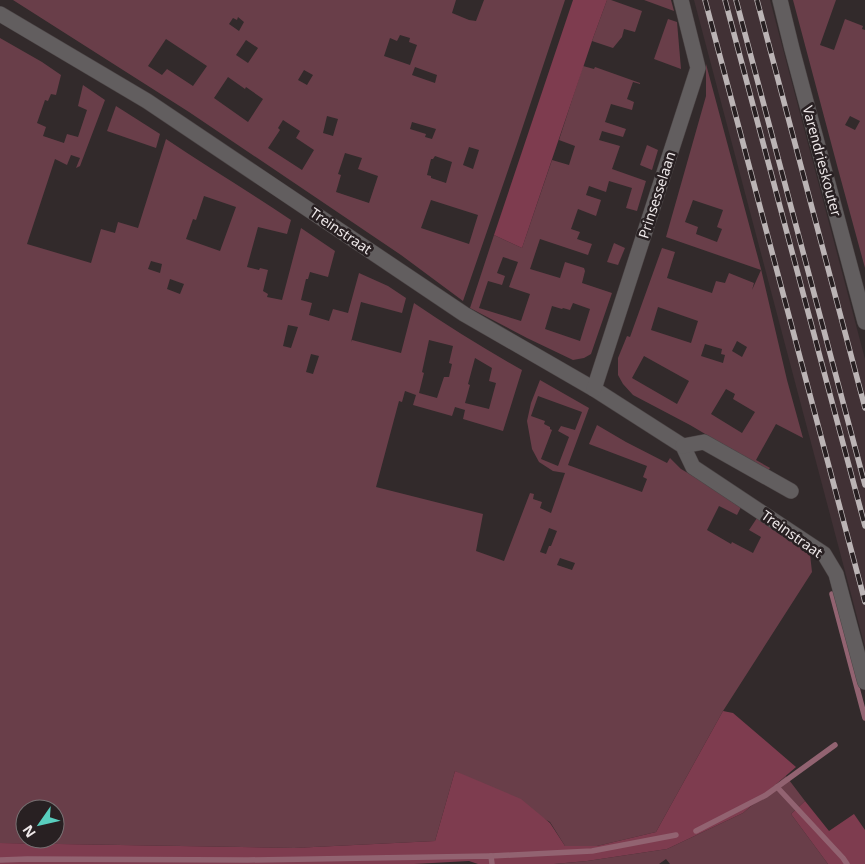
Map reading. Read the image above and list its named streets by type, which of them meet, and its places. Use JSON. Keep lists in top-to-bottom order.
{
  "streets": {
    "street": ["Varendrieskouter", "Prinsesselaan", "Treinstraat"]
  },
  "crossings": [
    ["Prinsesselaan", "Treinstraat"]
  ],
  "north": "bottom left"
}
